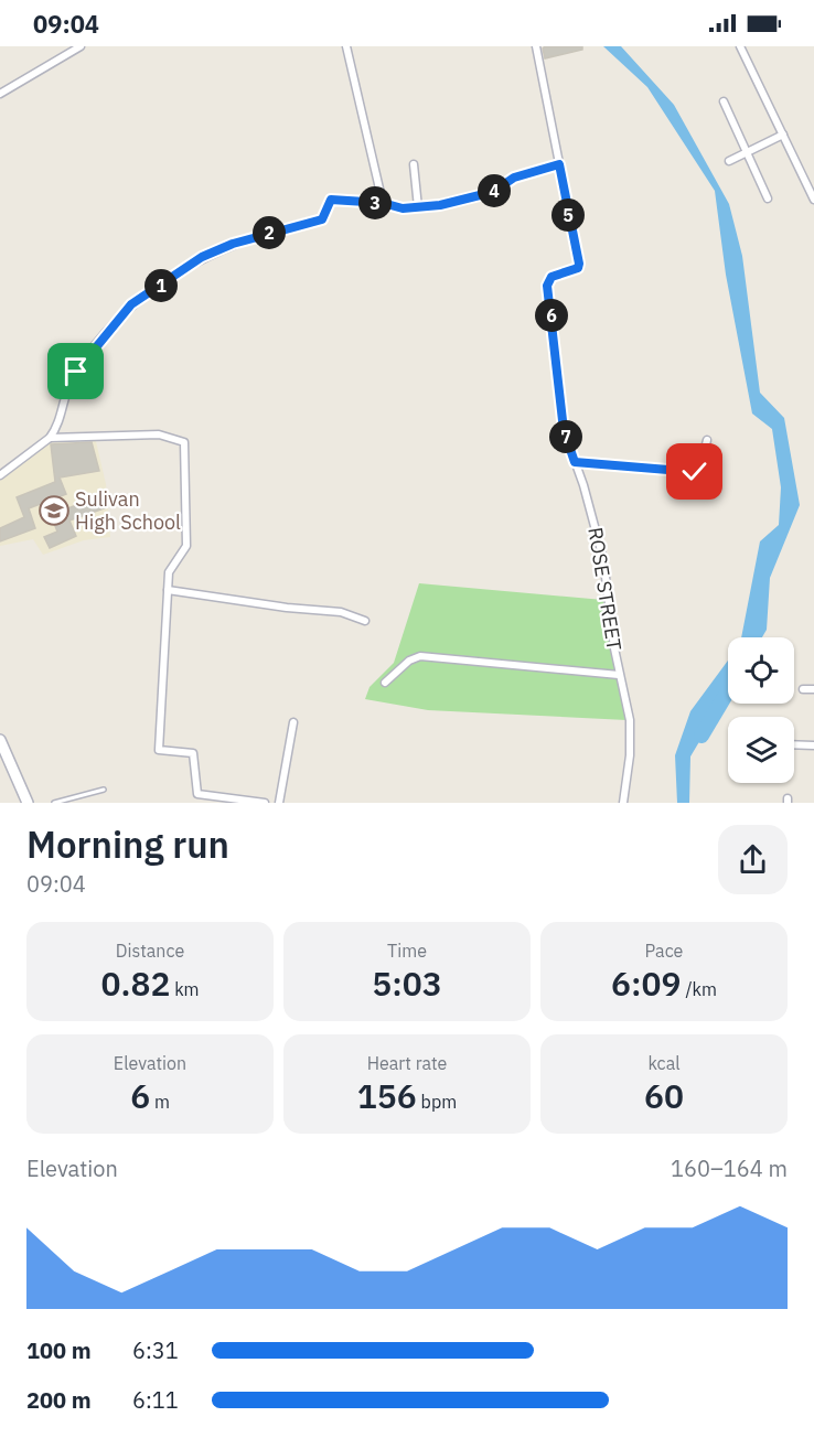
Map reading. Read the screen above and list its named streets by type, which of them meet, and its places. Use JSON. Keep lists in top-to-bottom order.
{
  "streets": {
    "street": ["ROSE STREET"]
  },
  "places": {
    "school or university": ["Sulivan High School"]
  },
  "page": {
    "status": "09:04",
    "pins": [
      "4",
      "3",
      "5",
      "2",
      "1",
      "6",
      "7"
    ],
    "heading": ["Morning run", "09:04"],
    "stats": [
      ["Distance", "0.82 km"],
      ["Time", "5:03"],
      ["Pace", "6:09 /km"],
      ["Elevation", "6 m"],
      ["Heart rate", "156 bpm"],
      ["kcal", "60"]
    ],
    "chart": ["Elevation", "160–164 m"],
    "list": [
      {
        "name": "100 m",
        "note": "6:31"
      },
      {
        "name": "200 m",
        "note": "6:11"
      }
    ]
  }
}
